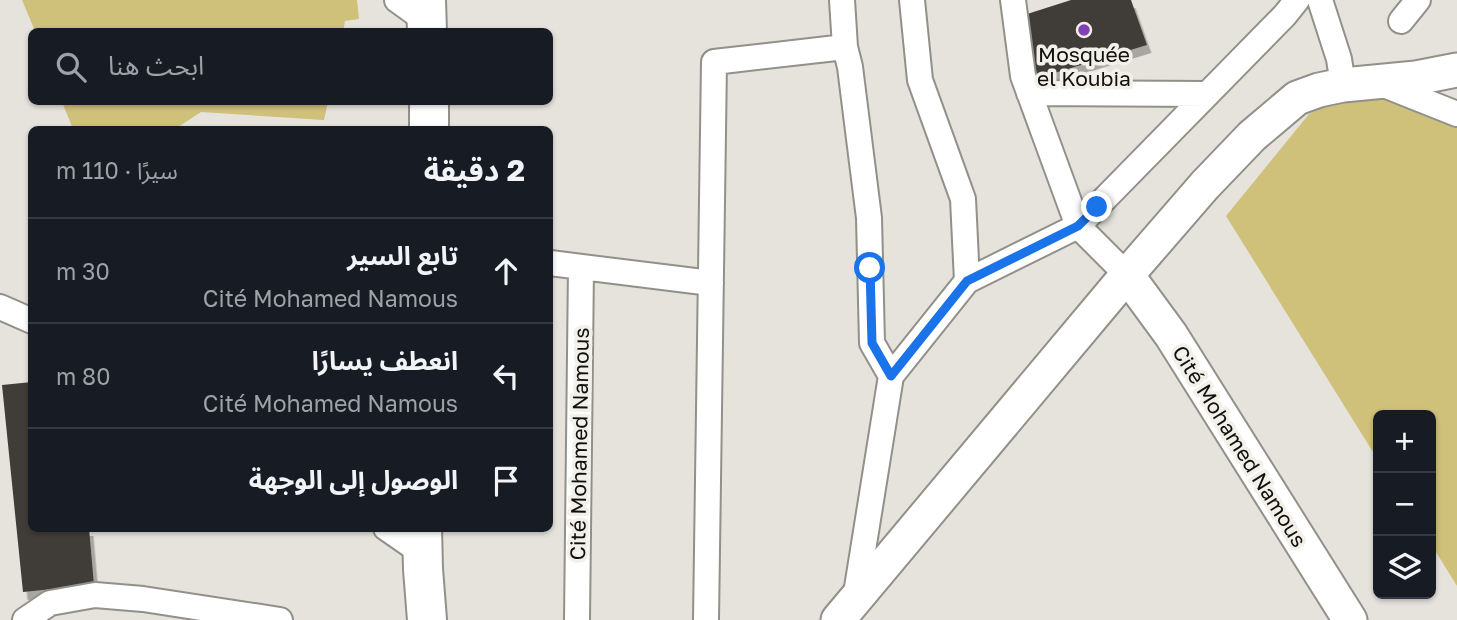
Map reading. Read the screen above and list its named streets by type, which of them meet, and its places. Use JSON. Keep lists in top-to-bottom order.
{
  "streets": {
    "main road": ["Cité Mohamed Namous"]
  },
  "places": ["Mosquée el Koubia"],
  "page": {
    "search": "ابحث هنا",
    "heading": ["2 دقيقة", "سيرًا · 110 m"],
    "list": [
      ["تابع السير", "Cité Mohamed Namous", "30 m"],
      ["انعطف يسارًا", "Cité Mohamed Namous", "80 m"],
      "الوصول إلى الوجهة"
    ],
    "map_buttons": ["+", "−"]
  }
}
